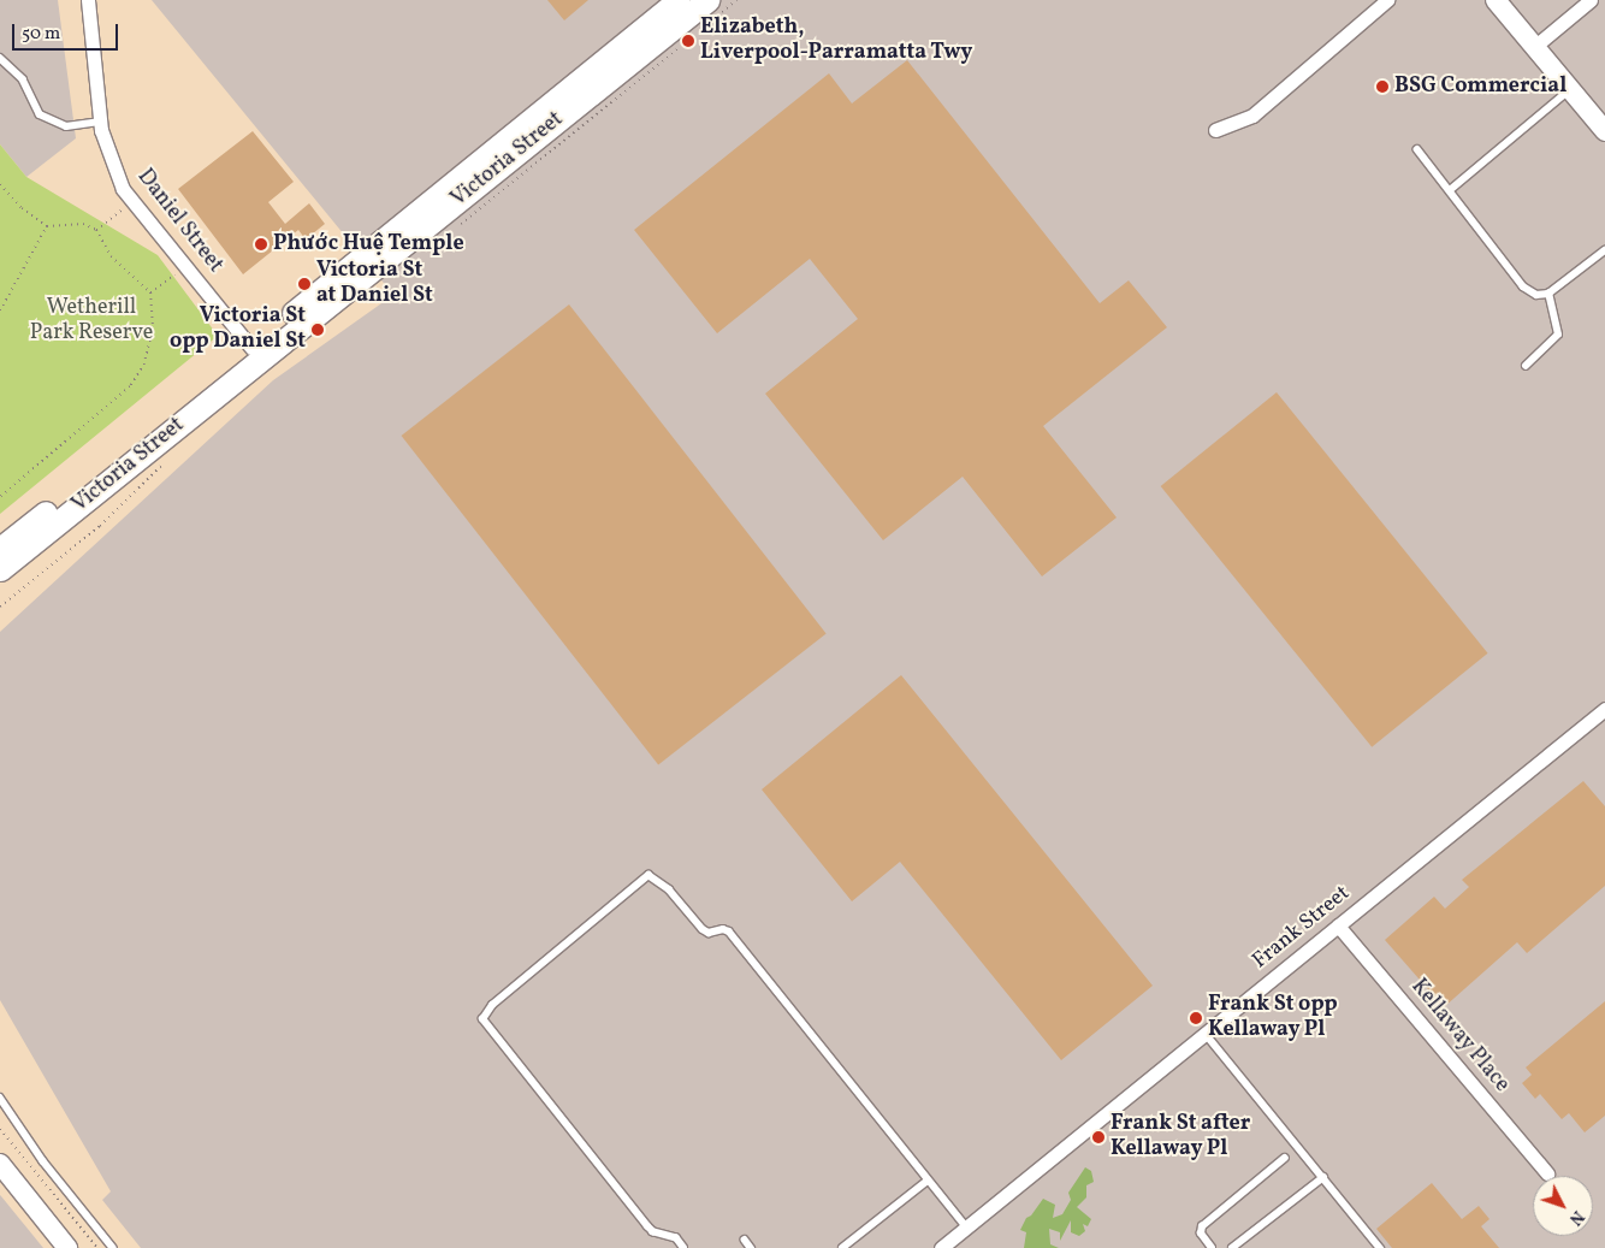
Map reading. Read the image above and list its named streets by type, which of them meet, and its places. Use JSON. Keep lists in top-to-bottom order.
{
  "streets": {
    "main road": ["Victoria Street"],
    "street": ["Daniel Street", "Frank Street", "Kellaway Place"]
  },
  "crossings": [
    ["Victoria Street", "Daniel Street"],
    ["Frank Street", "Kellaway Place"]
  ],
  "parks": ["Wetherill Park Reserve"],
  "places": [
    "Elizabeth, Liverpool-Parramatta Twy",
    "BSG Commercial",
    "Phước Huệ Temple",
    "Victoria St at Daniel St",
    "Victoria St opp Daniel St",
    "Frank St opp Kellaway Pl",
    "Frank St after Kellaway Pl"
  ],
  "scale_bar": "50 m",
  "north": "bottom right"
}
